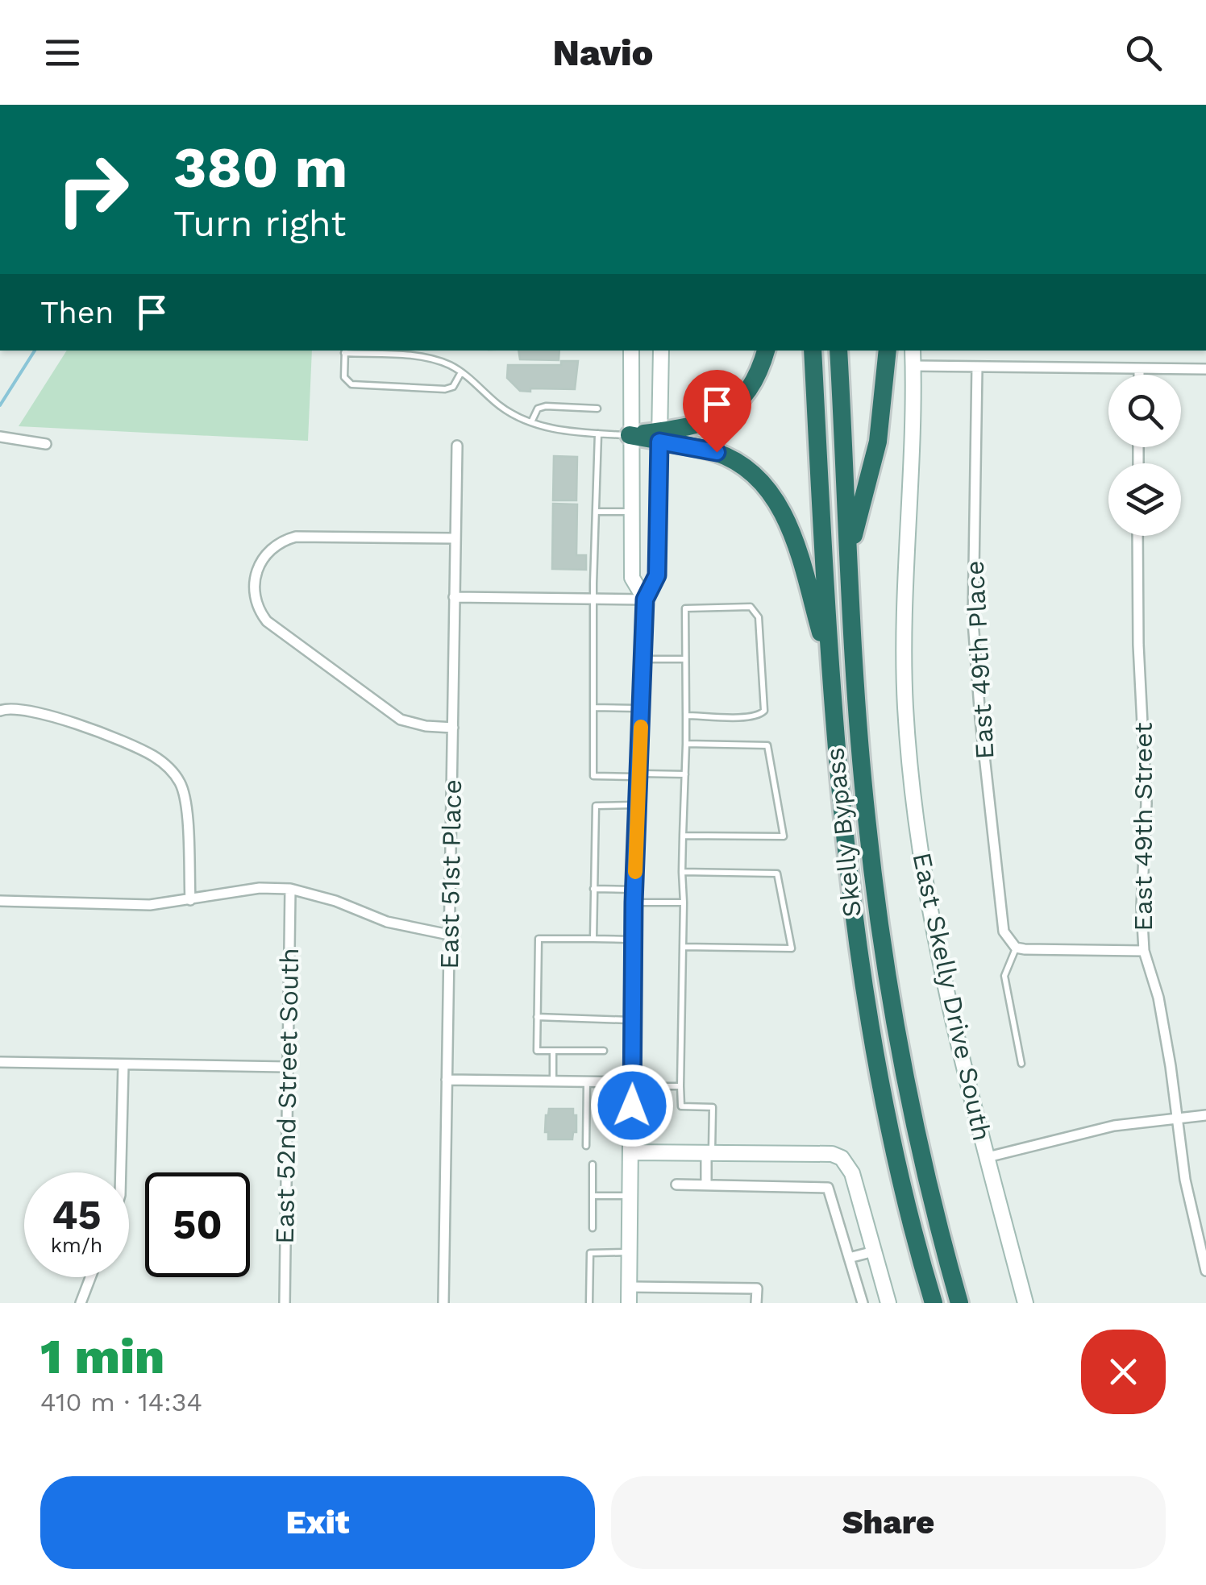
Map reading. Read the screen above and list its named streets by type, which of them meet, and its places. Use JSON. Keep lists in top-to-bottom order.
{
  "streets": {
    "highway": ["Skelly Bypass"],
    "main road": ["East Skelly Drive South"],
    "street": [
      "East 49th Place",
      "East 49th Street",
      "East 51st Place",
      "East 52nd Street South"
    ]
  },
  "page": {
    "header": "Navio",
    "turn": ["380 m", "Turn right"],
    "then": "Then",
    "speed": "45 km/h",
    "limit": "50",
    "heading": ["1 min", "410 m · 14:34"],
    "buttons": ["Exit", "Share"]
  }
}
